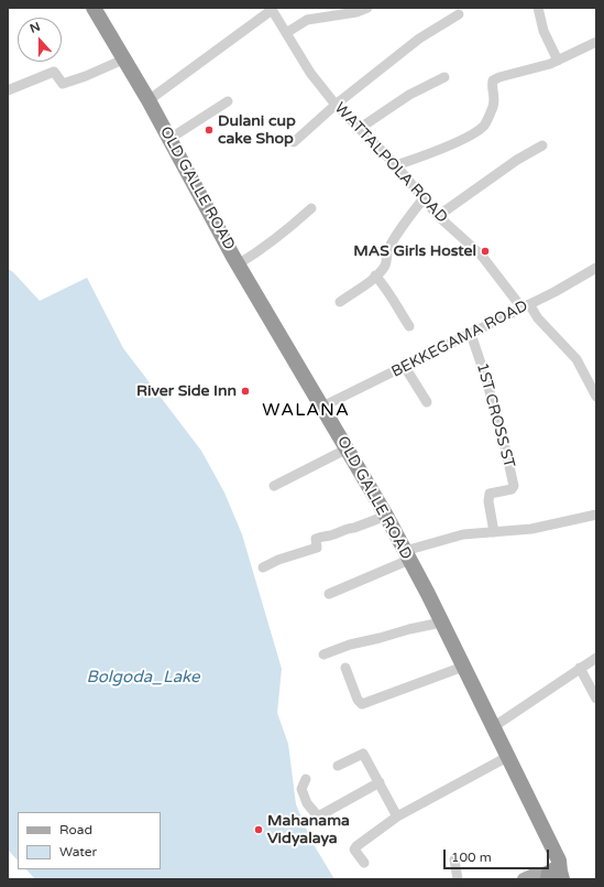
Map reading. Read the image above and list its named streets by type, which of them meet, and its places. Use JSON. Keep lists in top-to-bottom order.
{
  "streets": {
    "highway": ["OLD GALLE ROAD"],
    "street": ["WATTALPOLA ROAD", "BEKKEGAMA ROAD", "1ST CROSS ST"]
  },
  "crossings": [
    ["WATTALPOLA ROAD", "BEKKEGAMA ROAD"],
    ["OLD GALLE ROAD", "BEKKEGAMA ROAD"],
    ["BEKKEGAMA ROAD", "1ST CROSS ST"]
  ],
  "districts": ["WALANA"],
  "water": ["Bolgoda_Lake"],
  "places": [
    "Dulani cup cake Shop",
    "MAS Girls Hostel",
    "River Side Inn",
    "Mahanama Vidyalaya"
  ],
  "legend": ["Road", "Water"],
  "scale_bar": "100 m",
  "north": "top"
}
